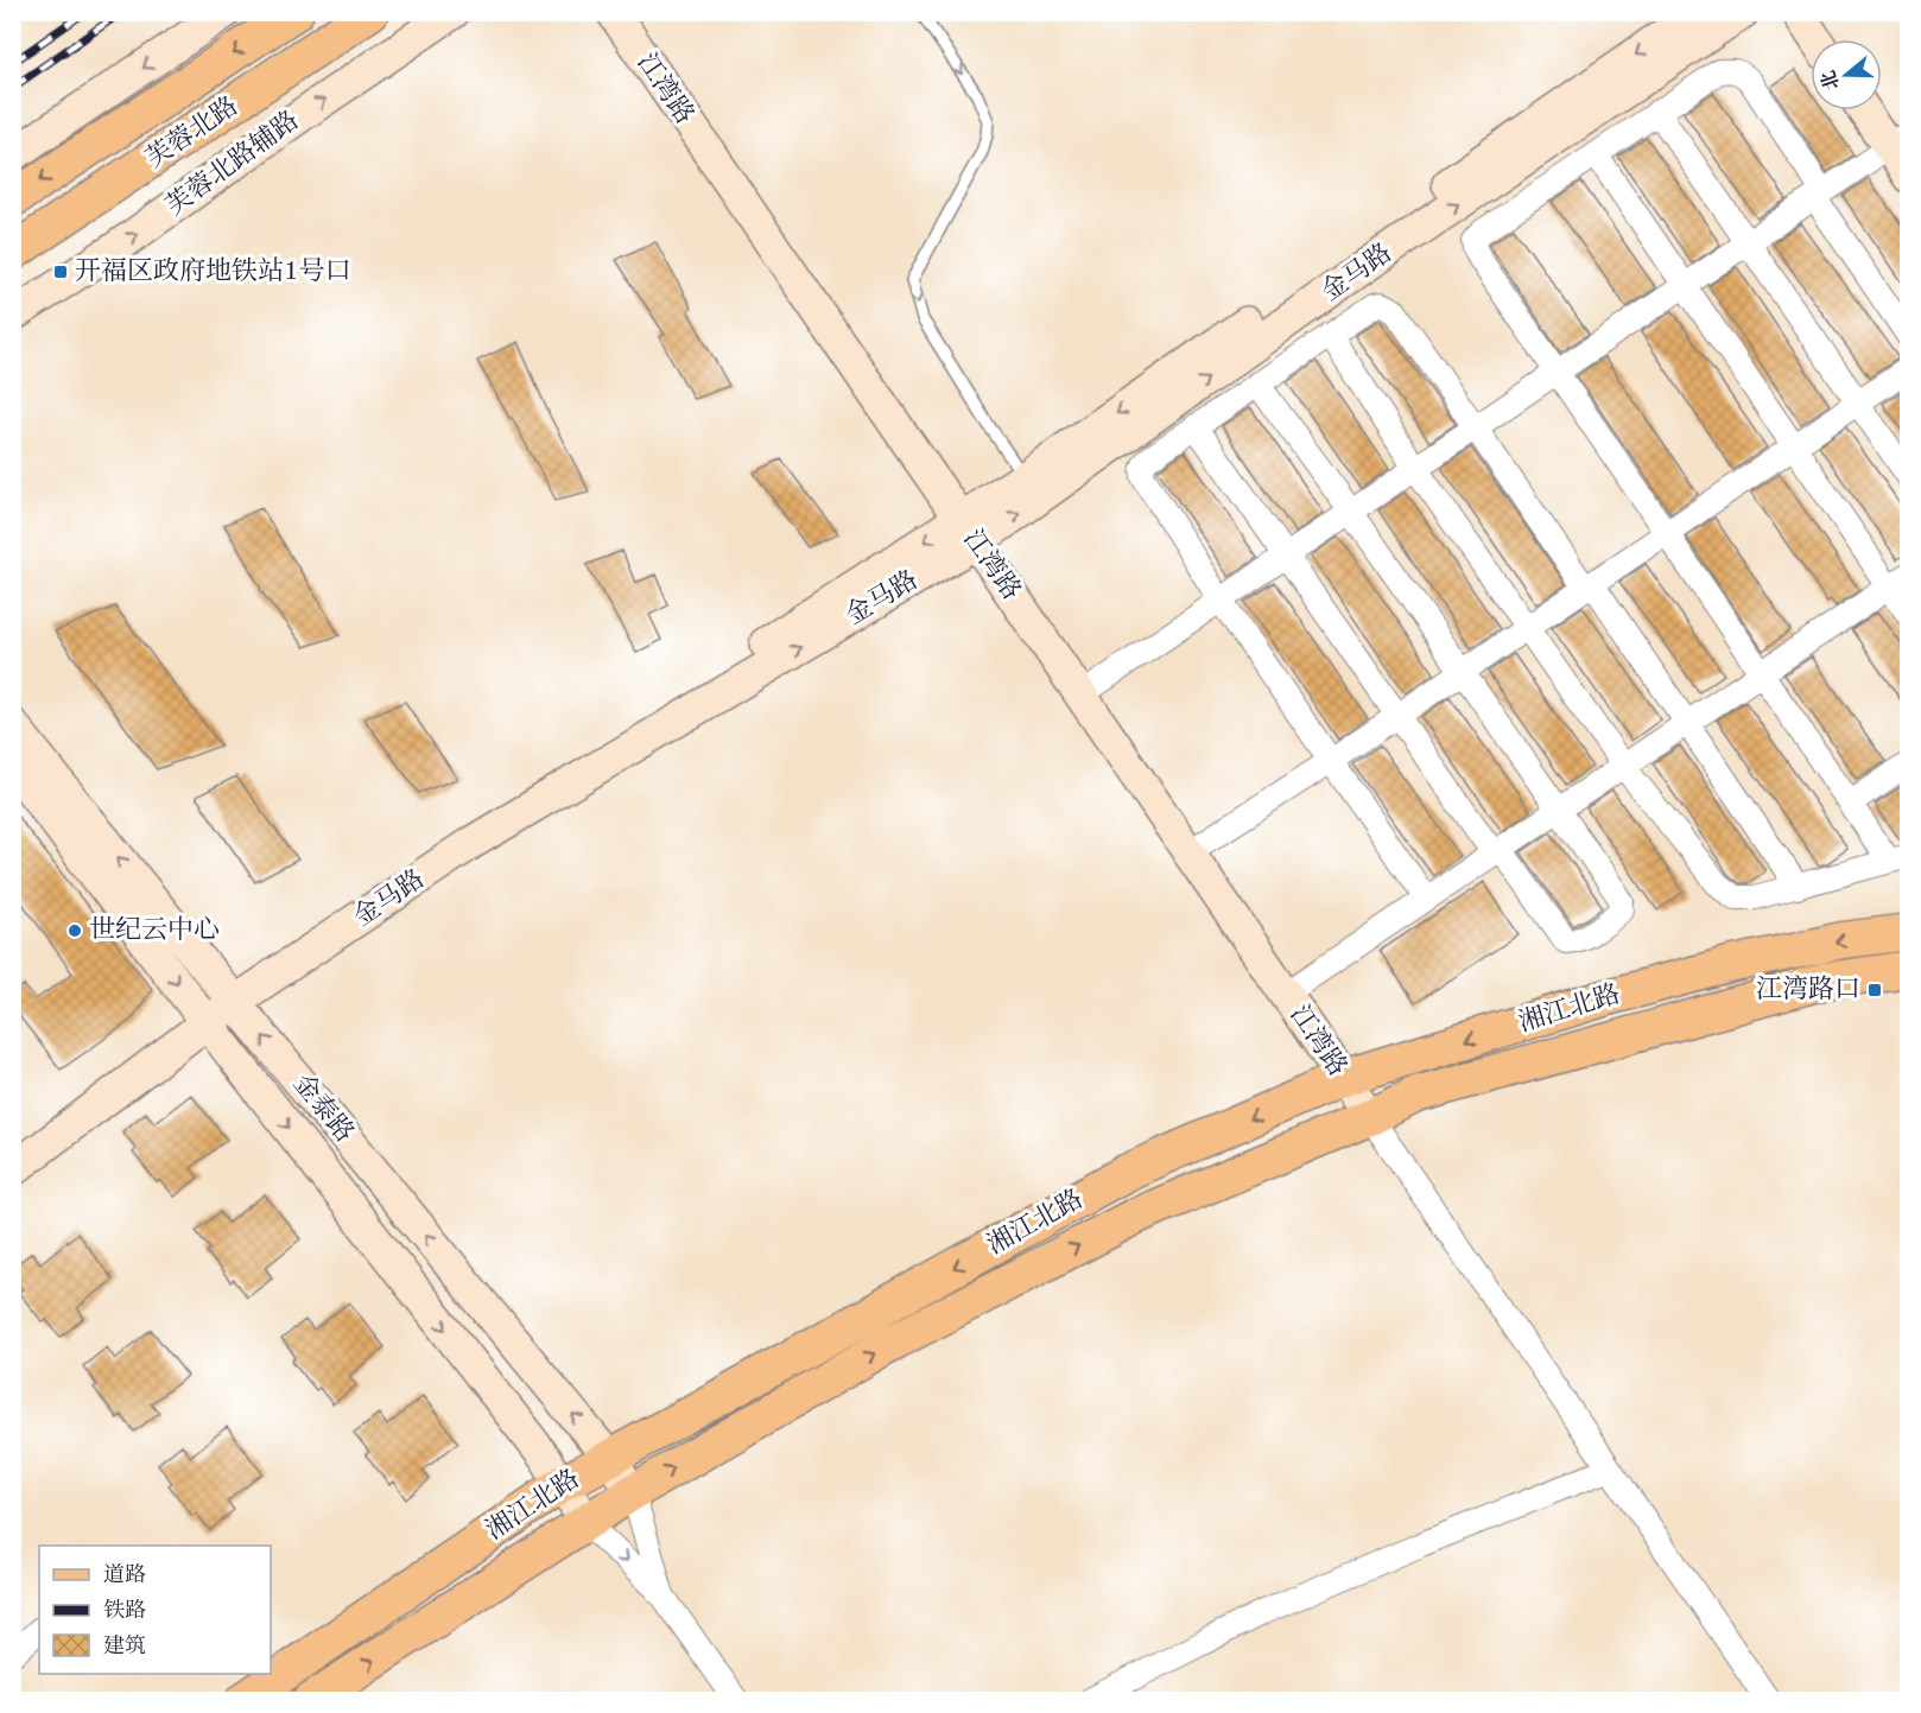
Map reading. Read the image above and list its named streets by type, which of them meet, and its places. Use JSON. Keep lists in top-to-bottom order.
{
  "streets": {
    "main road": ["芙蓉北路", "湘江北路"],
    "street": [
      "江湾路",
      "芙蓉北路辅路",
      "金马路",
      "金泰路"
    ]
  },
  "crossings": [
    ["江湾路", "金马路"],
    ["江湾路", "湘江北路"],
    ["金马路", "金泰路"],
    ["湘江北路", "金泰路"]
  ],
  "places": {
    "transit": ["开福区政府地铁站1号口", "江湾路口"],
    "other": ["世纪云中心"]
  },
  "legend": ["道路", "铁路", "建筑"],
  "north": "left"
}
